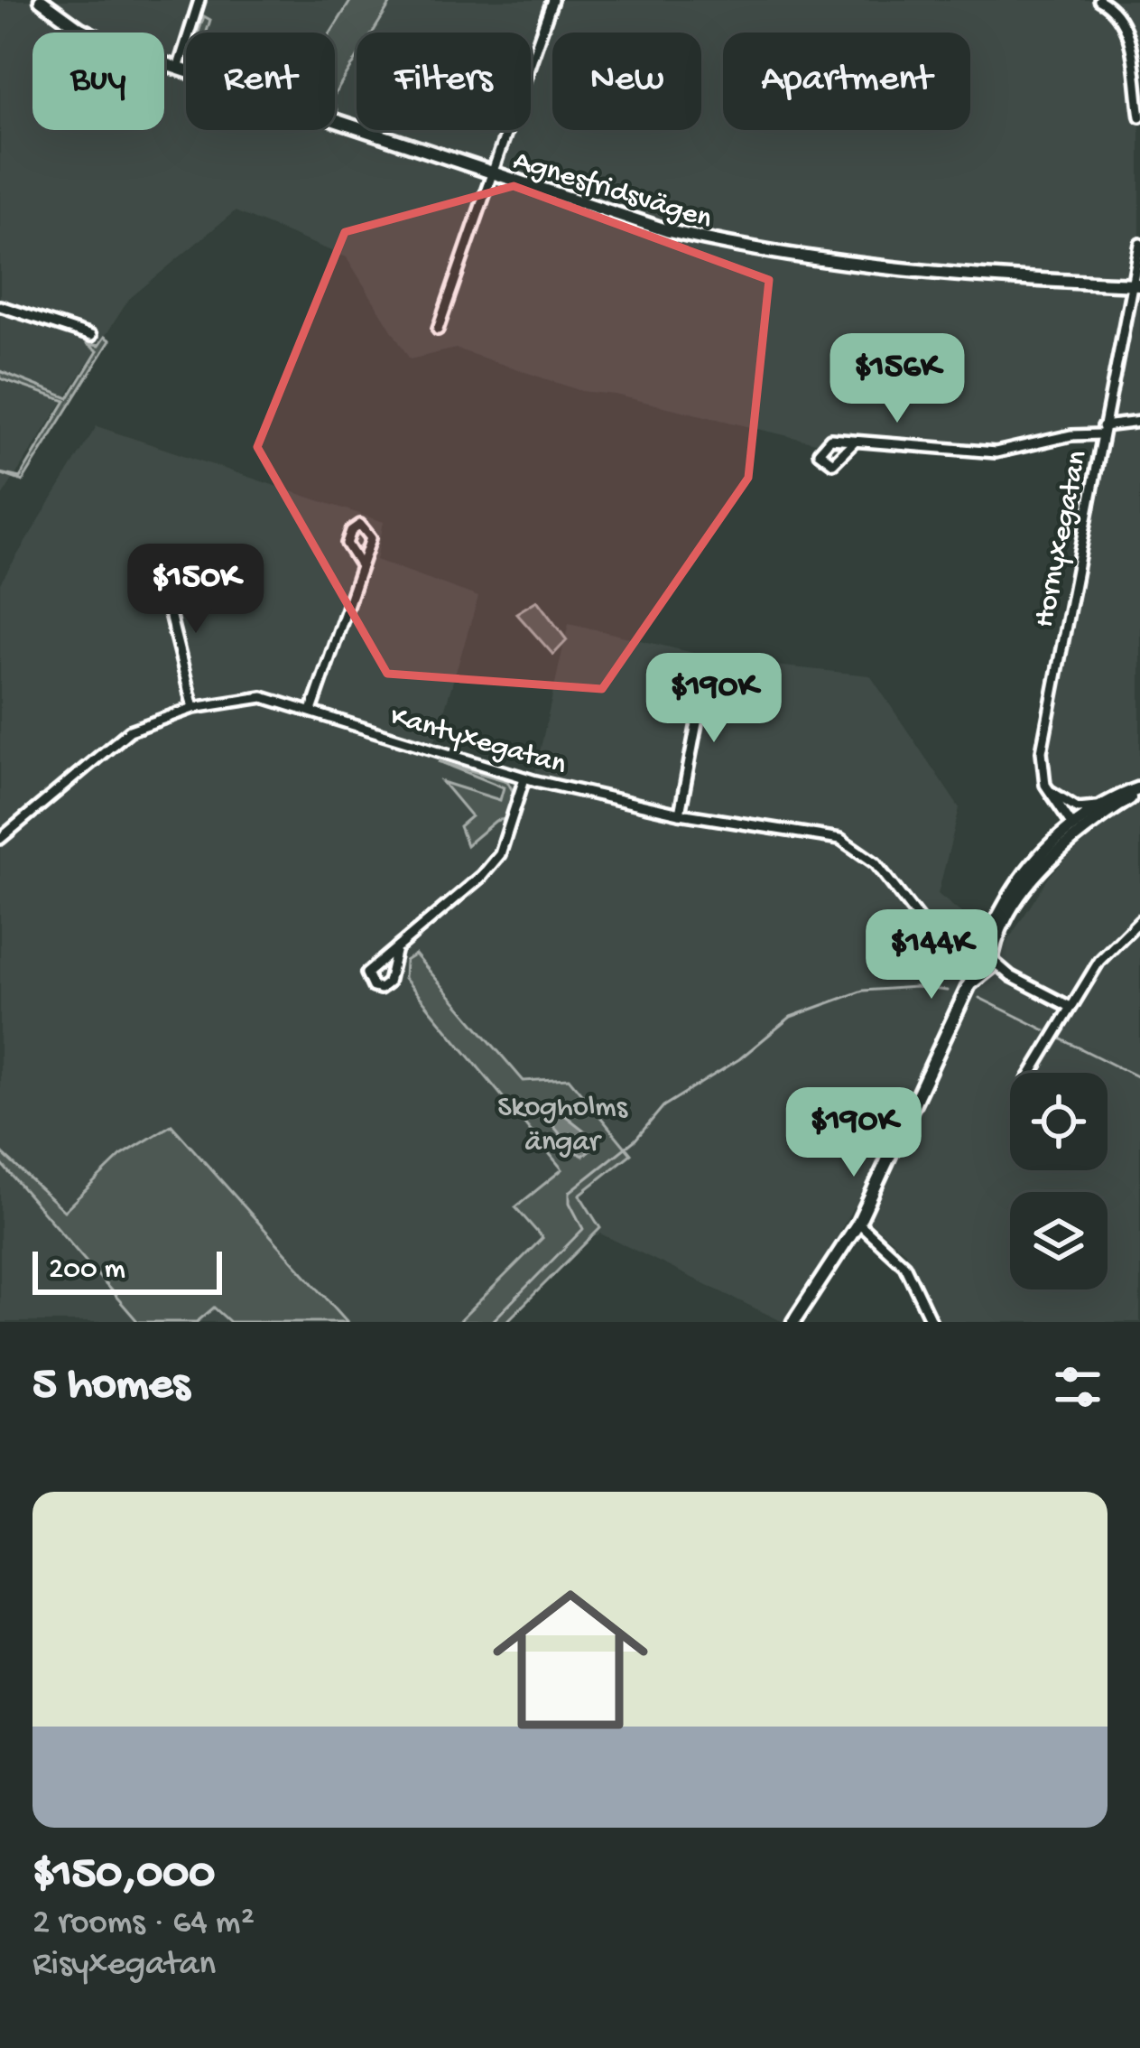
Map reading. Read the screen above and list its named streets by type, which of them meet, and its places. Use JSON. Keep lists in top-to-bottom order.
{
  "streets": {
    "main road": ["Agnesfridsvägen"],
    "street": ["Hornyxegatan", "Kantyxegatan"]
  },
  "crossings": [
    ["Agnesfridsvägen", "Hornyxegatan"]
  ],
  "parks": ["Skogholms ängar"],
  "scale_bar": "200 m",
  "page": {
    "chip": [
      "Buy",
      "Rent",
      "Filters",
      "New",
      "Apartment"
    ],
    "price": [
      "$156K",
      "$150K",
      "$190K",
      "$144K",
      "$190K"
    ],
    "scale": "200 m",
    "heading": "5 homes",
    "list": [
      {
        "name": "$150,000",
        "note": "2 rooms · 64 m² · Risyxegatan"
      }
    ]
  }
}
